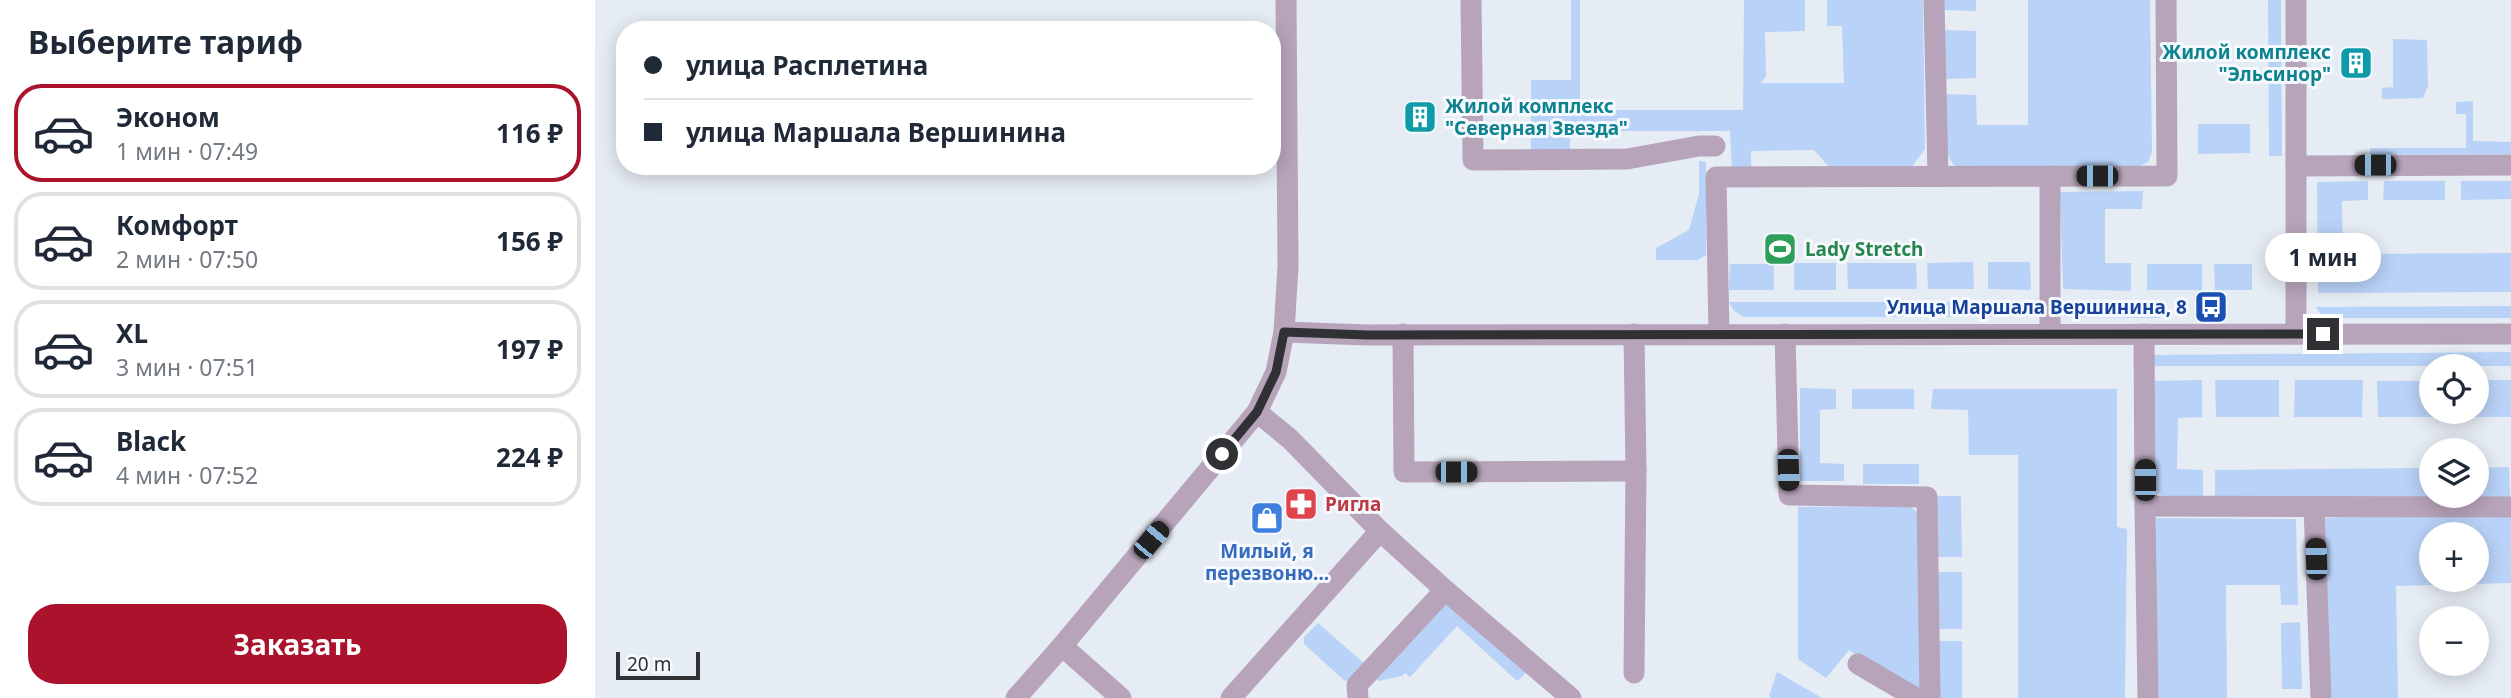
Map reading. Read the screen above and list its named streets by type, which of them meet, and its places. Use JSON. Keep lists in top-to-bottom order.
{
  "places": {
    "building": ["Жилой комплекс \"Эльсинор\"", "Жилой комплекс \"Северная Звезда\""],
    "sports": ["Lady Stretch"],
    "bus stop": ["Улица Маршала Вершинина, 8"],
    "pharmacy": ["Ригла"],
    "shop": ["Милый, я перезвоню..."]
  },
  "scale_bar": "20 m",
  "page": {
    "heading": "Выберите тариф",
    "banner": ["улица Расплетина", "улица Маршала Вершинина"],
    "list": [
      {
        "name": "Эконом",
        "note": "1 мин · 07:49",
        "value": "116 ₽"
      },
      {
        "name": "Комфорт",
        "note": "2 мин · 07:50",
        "value": "156 ₽"
      },
      {
        "name": "XL",
        "note": "3 мин · 07:51",
        "value": "197 ₽"
      },
      {
        "name": "Black",
        "note": "4 мин · 07:52",
        "value": "224 ₽"
      }
    ],
    "bubble": "1 мин",
    "map_buttons": ["+", "−"],
    "buttons": "Заказать",
    "scale": "20 m"
  }
}
